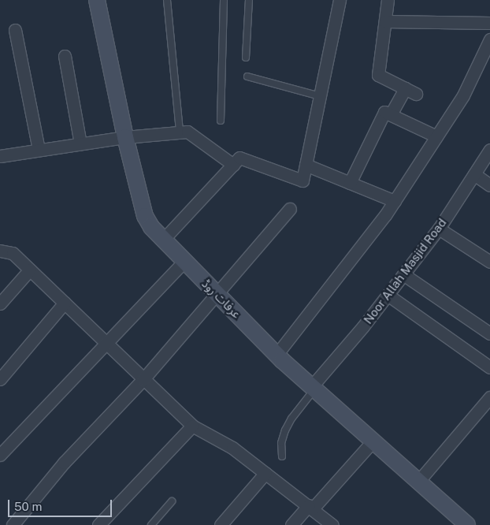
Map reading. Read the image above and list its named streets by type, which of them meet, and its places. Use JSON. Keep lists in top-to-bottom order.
{
  "streets": {
    "street": ["Noor Allah Masjid Road", "عرفات روڈ"]
  },
  "crossings": [
    ["Noor Allah Masjid Road", "عرفات روڈ"]
  ],
  "scale_bar": "50 m"
}
